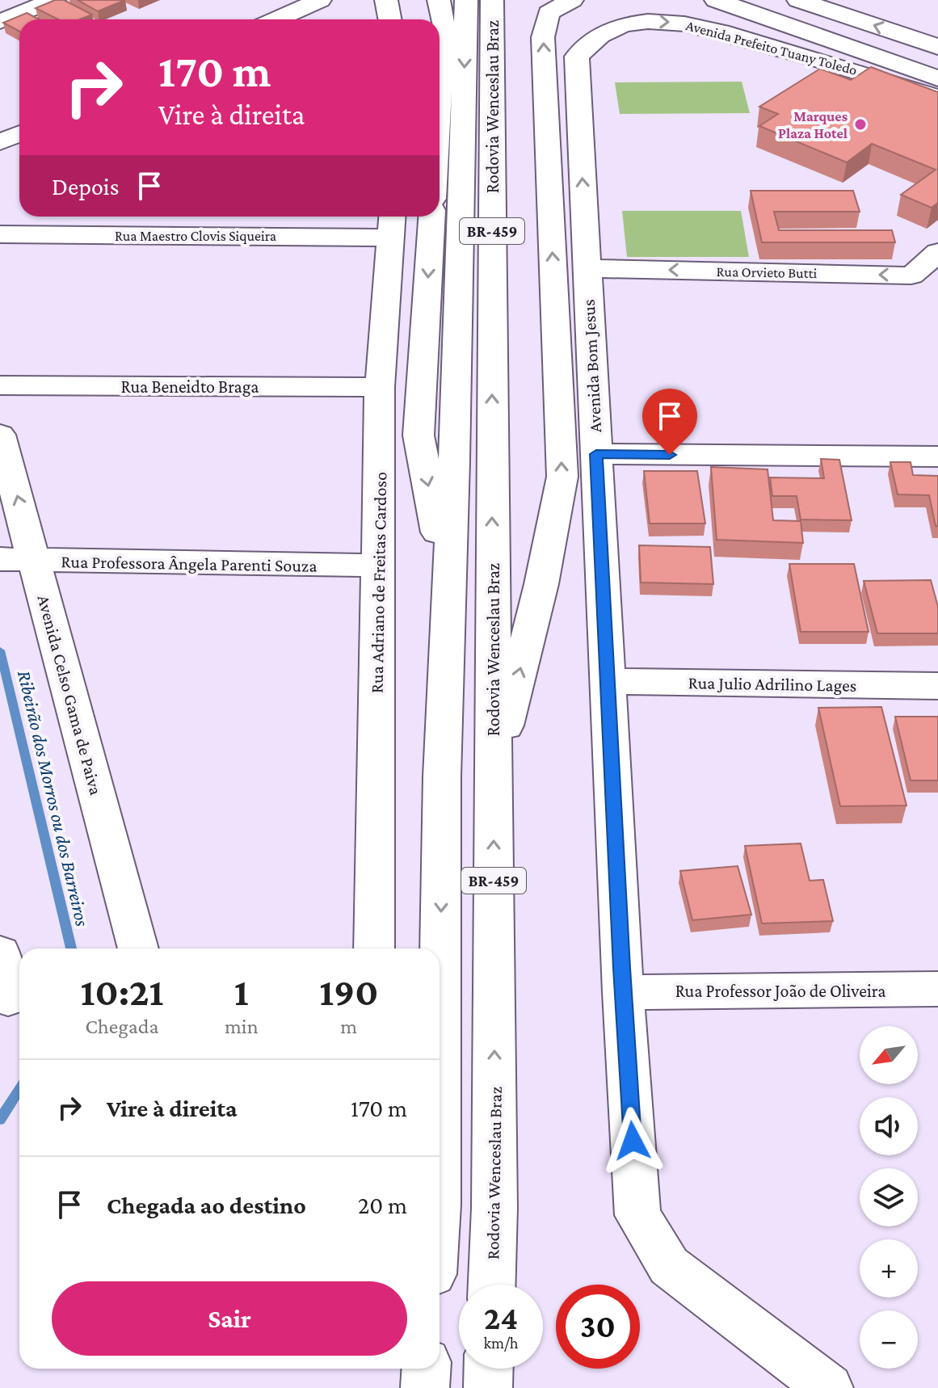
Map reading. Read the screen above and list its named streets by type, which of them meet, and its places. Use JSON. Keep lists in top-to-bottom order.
{
  "streets": {
    "main road": [
      "Avenida Prefeito Tuany Toledo",
      "Rodovia Wenceslau Braz",
      "BR-459",
      "Rua Maestro Clovis Siqueira",
      "Rua Orvieto Butti",
      "Avenida Bom Jesus",
      "Rua Beneidto Braga",
      "Rua Professora Ângela Parenti Souza",
      "Rua Adriano de Freitas Cardoso",
      "Rua Julio Adrilino Lages",
      "Avenida Celso Gama de Paiva",
      "Rua Professor João de Oliveira"
    ]
  },
  "crossings": [
    ["Avenida Prefeito Tuany Toledo", "Avenida Bom Jesus"],
    ["Rua Maestro Clovis Siqueira", "Rua Adriano de Freitas Cardoso"],
    ["Rua Orvieto Butti", "Avenida Bom Jesus"],
    ["Avenida Bom Jesus", "Rua Julio Adrilino Lages"],
    ["Avenida Bom Jesus", "Rua Professor João de Oliveira"],
    ["Rua Beneidto Braga", "Rua Adriano de Freitas Cardoso"],
    ["Rua Professora Ângela Parenti Souza", "Rua Adriano de Freitas Cardoso"],
    ["Rua Professora Ângela Parenti Souza", "Avenida Celso Gama de Paiva"]
  ],
  "water": ["Ribeirão dos Morros ou dos Barreiros"],
  "places": ["Marques Plaza Hotel"],
  "north": "bottom left",
  "page": {
    "turn": ["170 m", "Vire à direita"],
    "then": "Depois",
    "eta": [
      "10:21",
      "Chegada",
      "1",
      "min",
      "190",
      "m"
    ],
    "map_buttons": ["+", "−"],
    "list": [
      {
        "name": "Vire à direita",
        "value": "170 m"
      },
      {
        "name": "Chegada ao destino",
        "value": "20 m"
      }
    ],
    "buttons": "Sair",
    "speed": "24 km/h",
    "limit": "30"
  }
}
